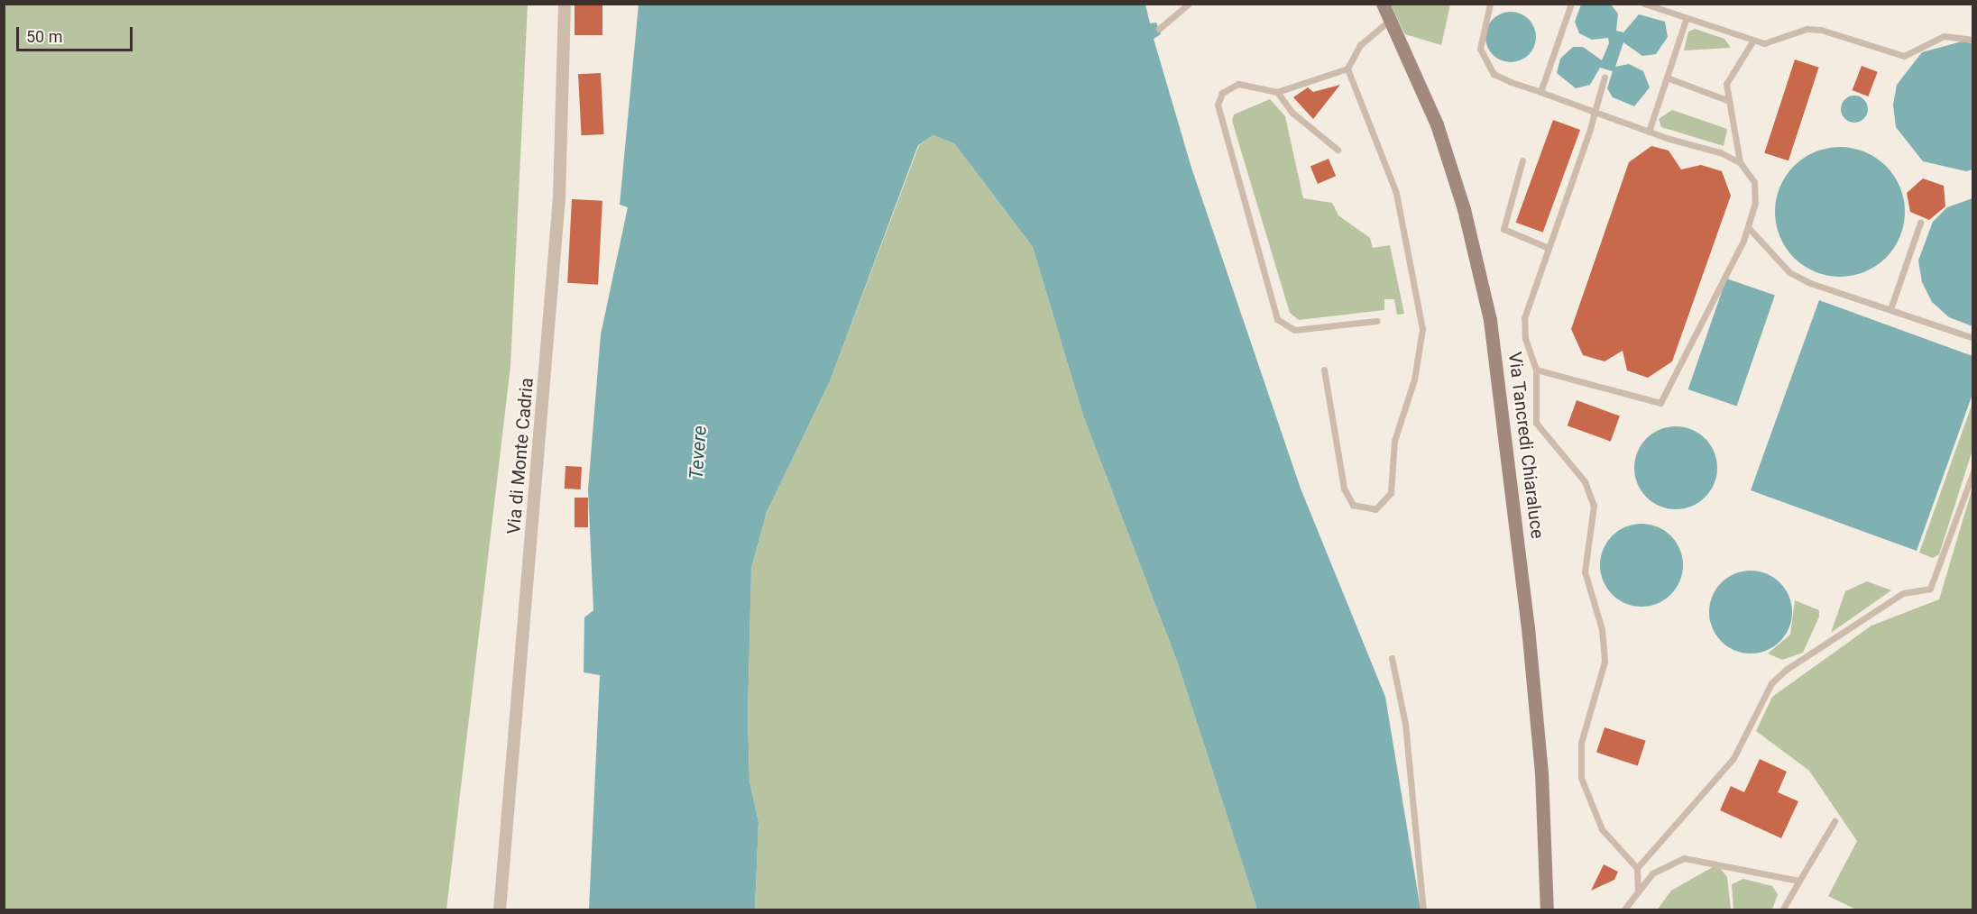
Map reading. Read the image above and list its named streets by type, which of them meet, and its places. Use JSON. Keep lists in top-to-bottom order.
{
  "streets": {
    "street": ["Via Tancredi Chiaraluce", "Via di Monte Cadria"]
  },
  "water": ["Tevere"],
  "scale_bar": "50 m"
}
